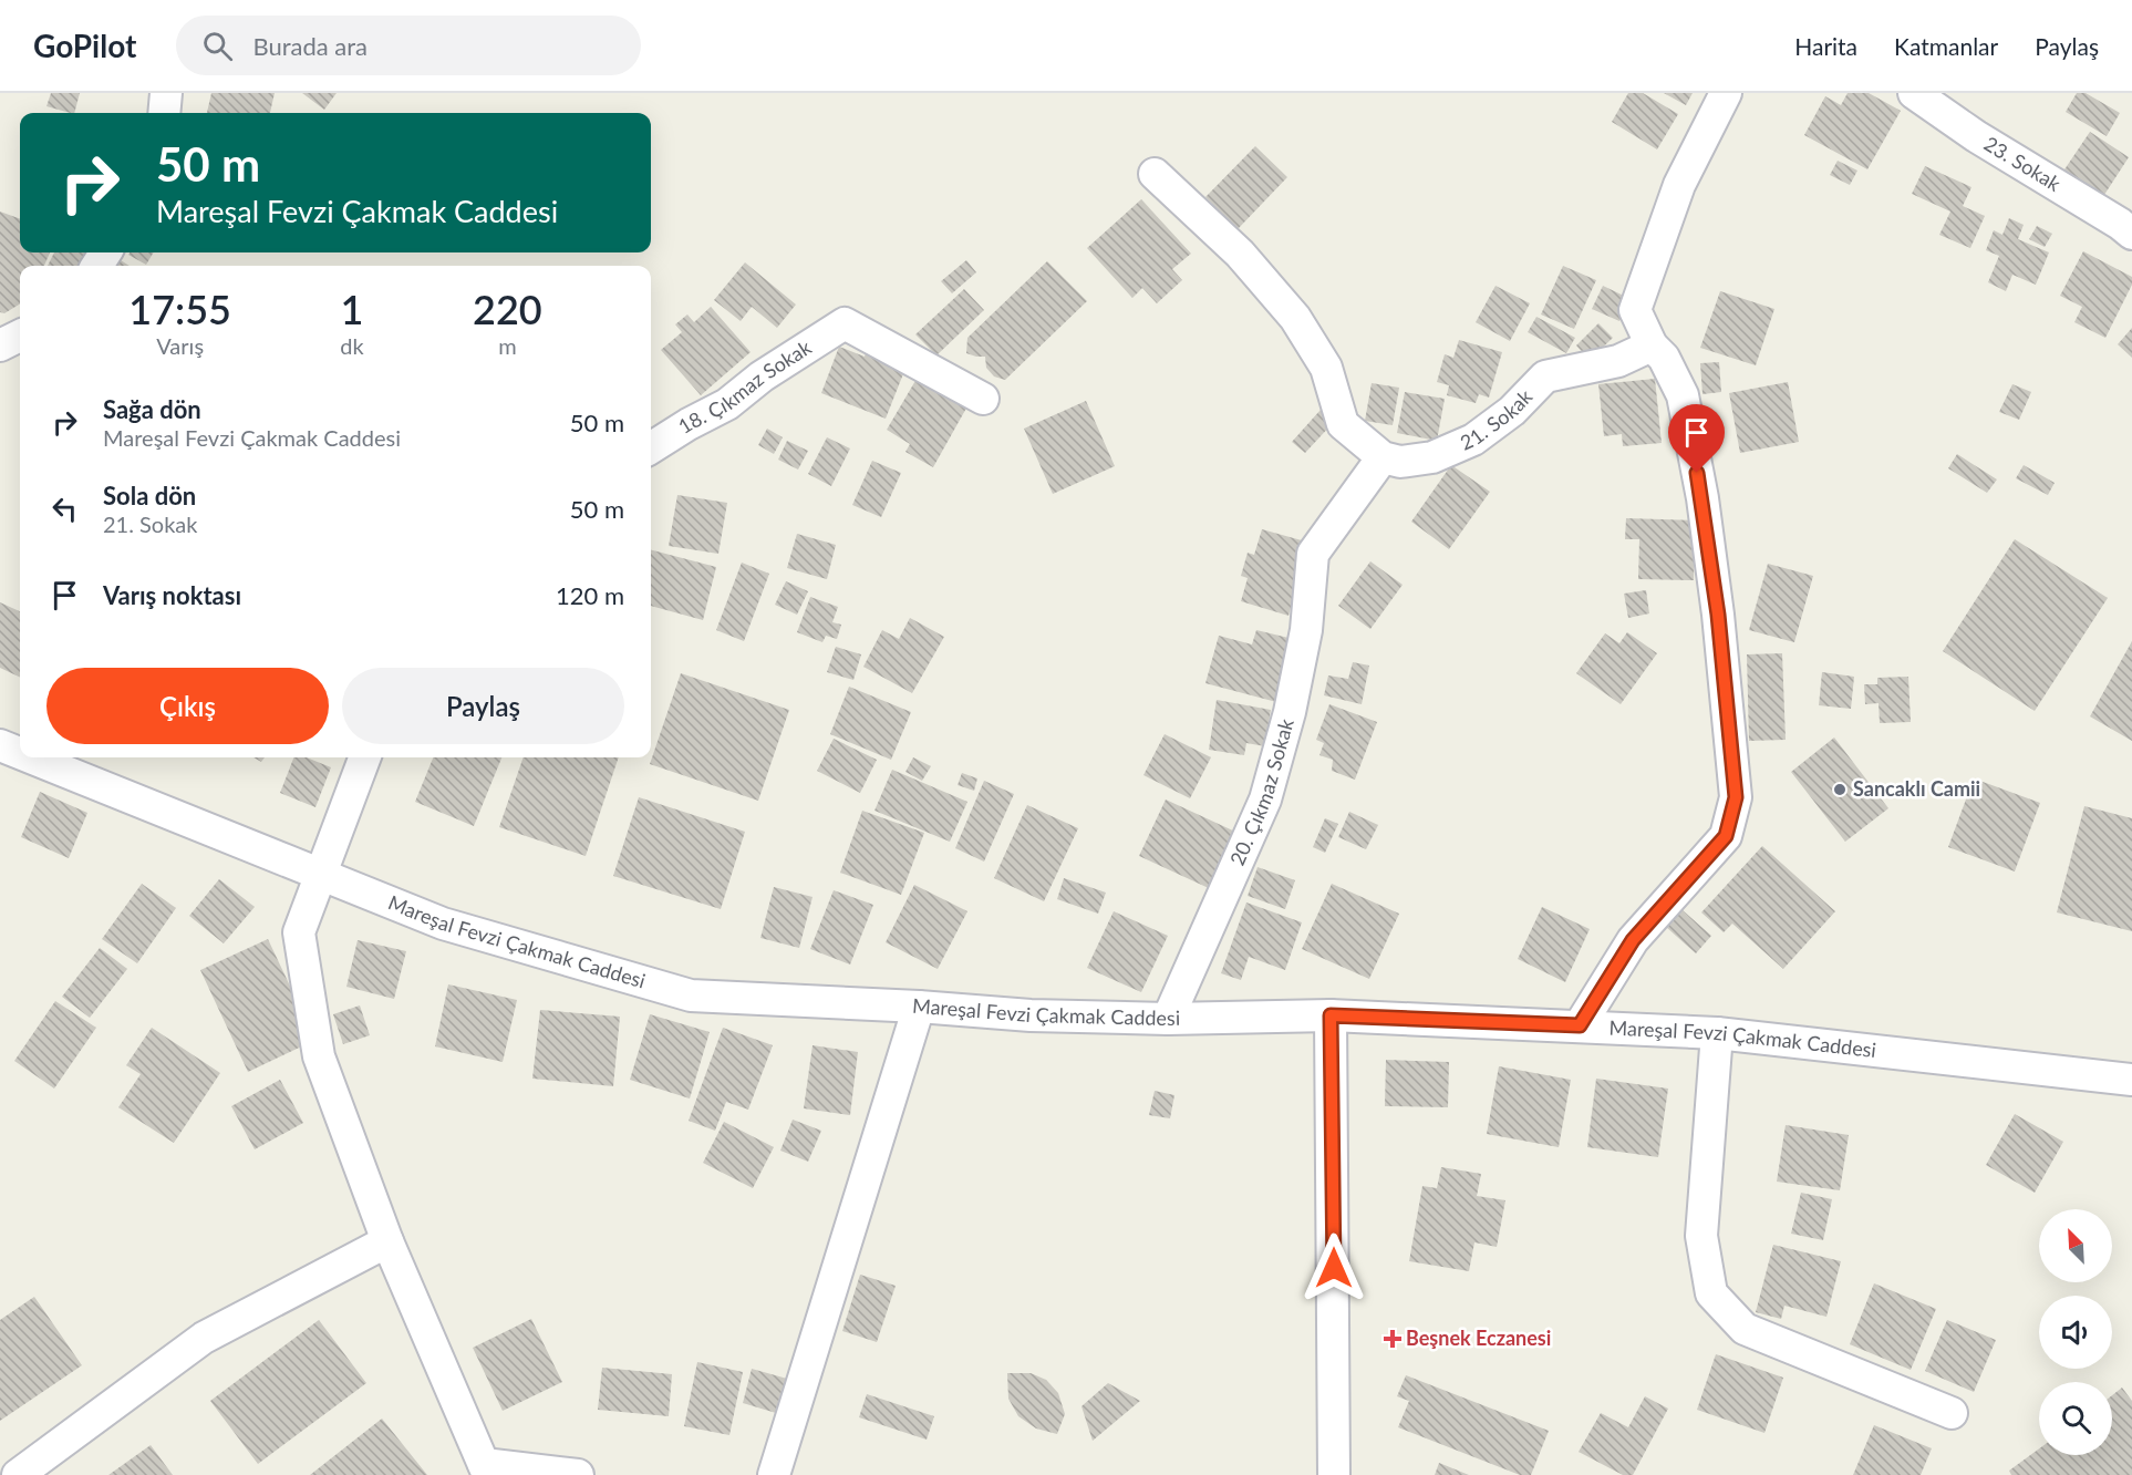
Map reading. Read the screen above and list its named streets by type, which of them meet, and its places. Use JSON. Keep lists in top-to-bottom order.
{
  "streets": {
    "street": [
      "23. Sokak",
      "18. Çıkmaz Sokak",
      "21. Sokak",
      "20. Çıkmaz Sokak",
      "Mareşal Fevzi Çakmak Caddesi"
    ]
  },
  "crossings": [
    ["21. Sokak", "20. Çıkmaz Sokak"],
    ["20. Çıkmaz Sokak", "Mareşal Fevzi Çakmak Caddesi"]
  ],
  "places": {
    "other": ["Sancaklı Camii"],
    "health": ["Beşnek Eczanesi"]
  },
  "north": "top left",
  "page": {
    "header": "GoPilot",
    "search": "Burada ara",
    "nav": ["Harita", "Katmanlar", "Paylaş"],
    "turn": ["50 m", "Mareşal Fevzi Çakmak Caddesi"],
    "eta": [
      "17:55",
      "Varış",
      "1",
      "dk",
      "220",
      "m"
    ],
    "list": [
      {
        "name": "Sağa dön",
        "note": "Mareşal Fevzi Çakmak Caddesi",
        "value": "50 m"
      },
      {
        "name": "Sola dön",
        "note": "21. Sokak",
        "value": "50 m"
      },
      {
        "name": "Varış noktası",
        "value": "120 m"
      }
    ],
    "buttons": ["Çıkış", "Paylaş"]
  }
}
